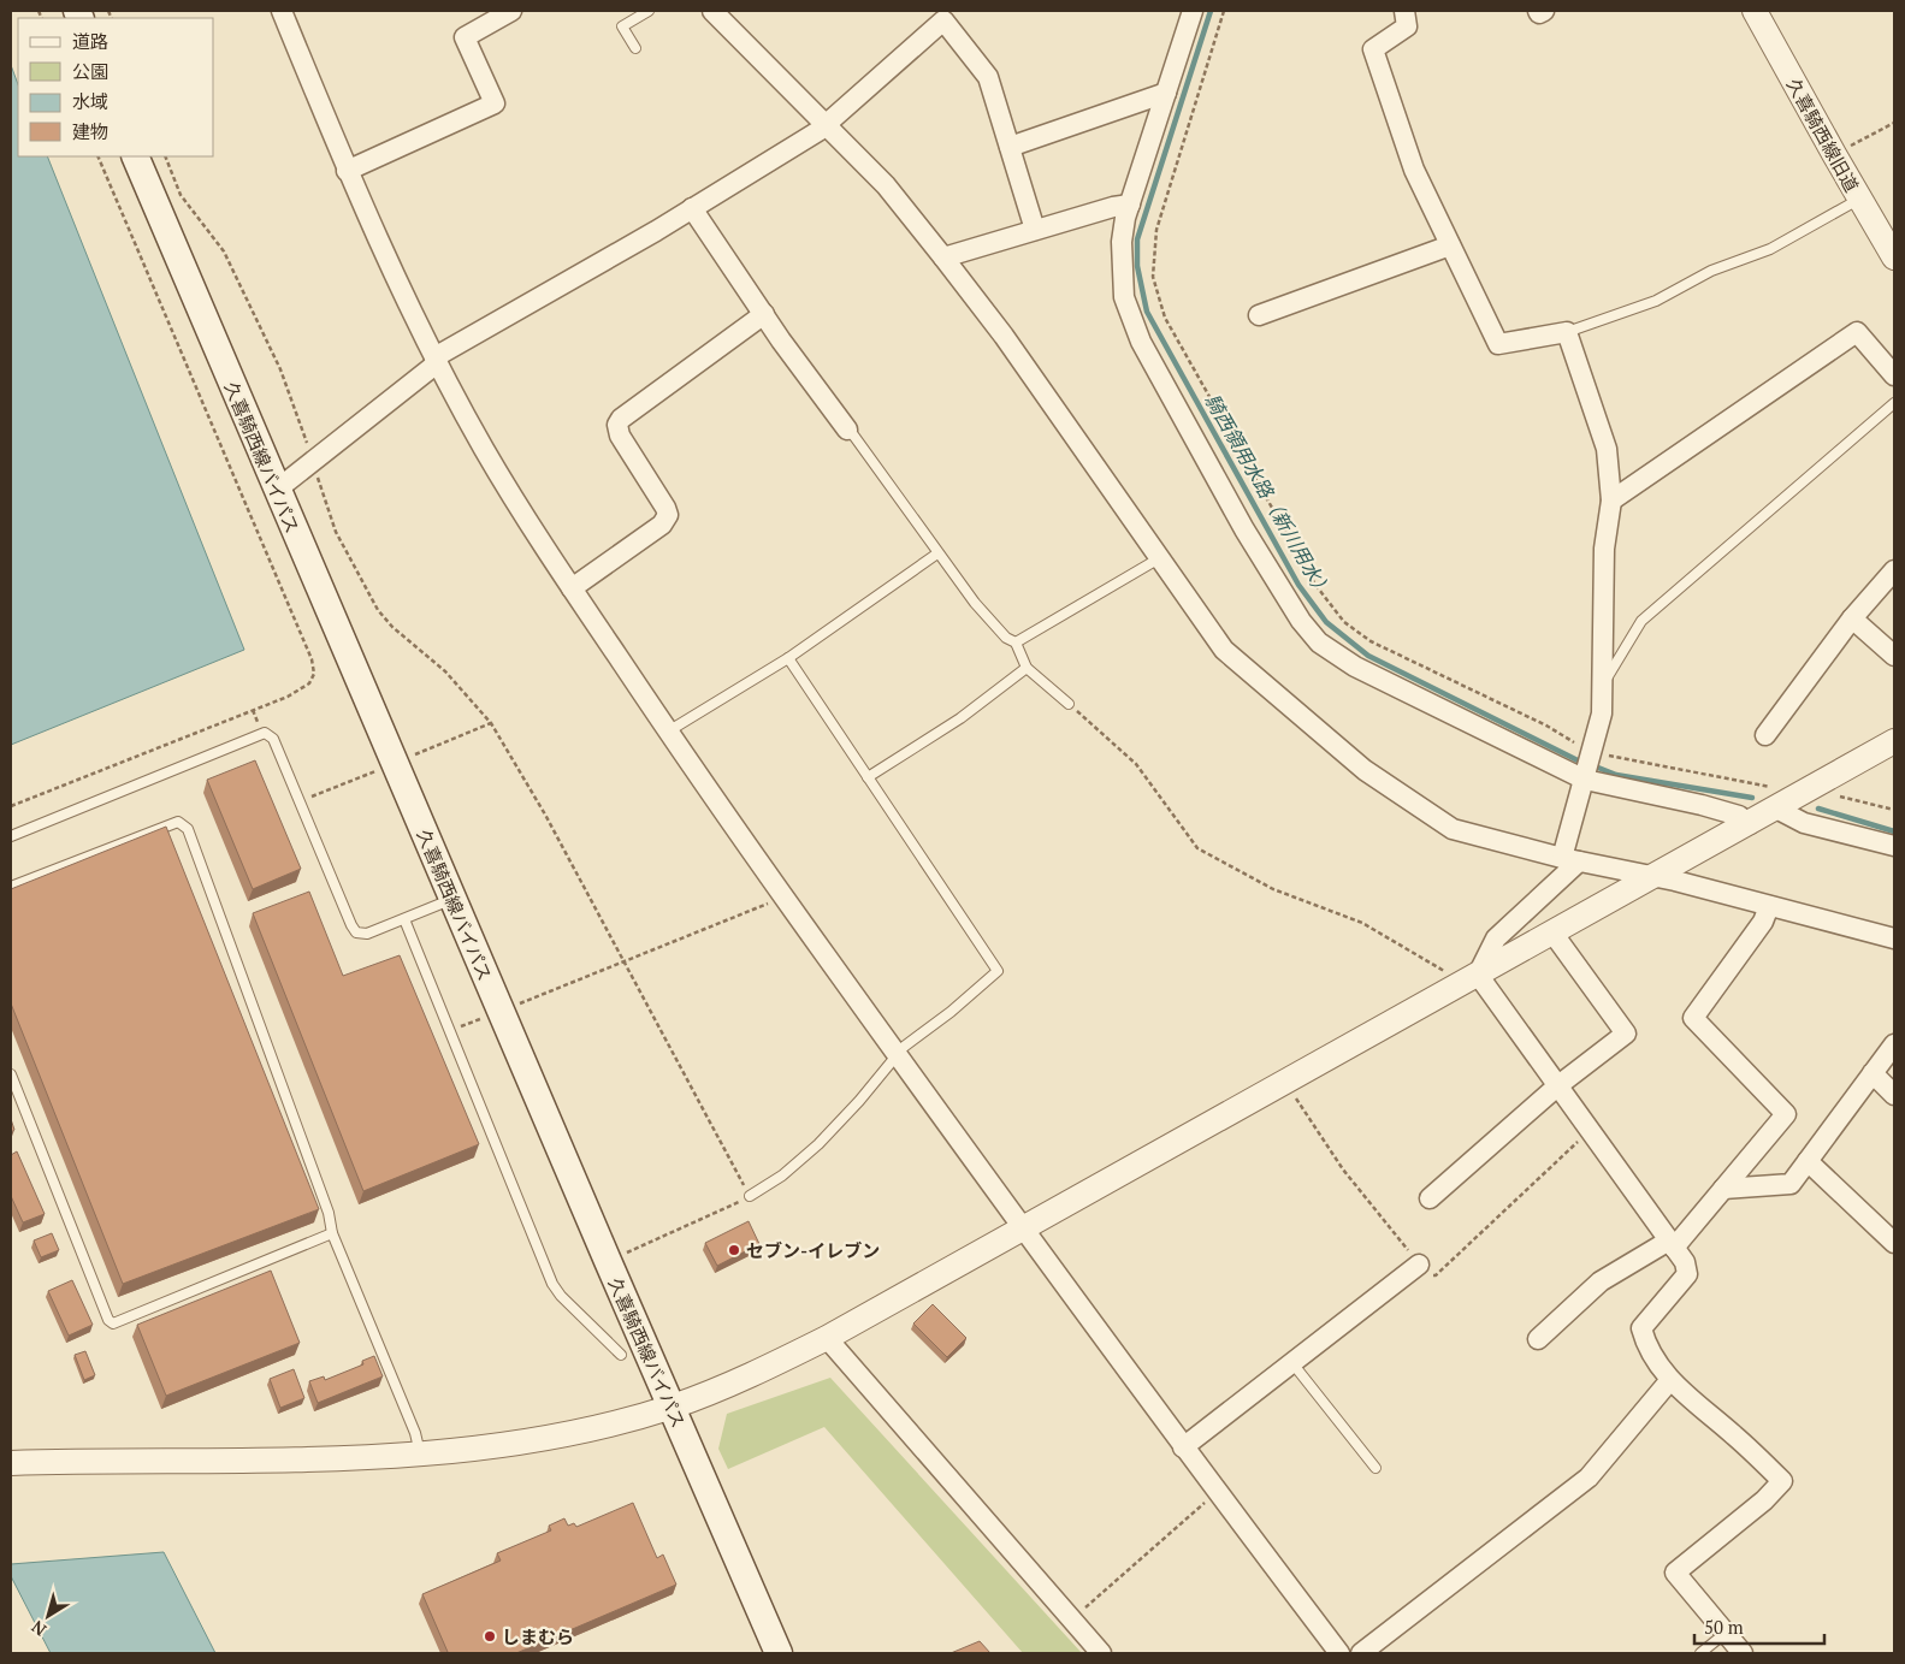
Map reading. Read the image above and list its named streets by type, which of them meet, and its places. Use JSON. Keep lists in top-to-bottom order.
{
  "streets": {
    "main road": ["久喜騎西線バイパス"],
    "street": ["久喜騎西線旧道"]
  },
  "water": ["騎西領用水路（新川用水）"],
  "places": ["セブン-イレブン", "しまむら"],
  "legend": [
    "道路",
    "公園",
    "水域",
    "建物"
  ],
  "scale_bar": "50 m",
  "north": "bottom left"
}
